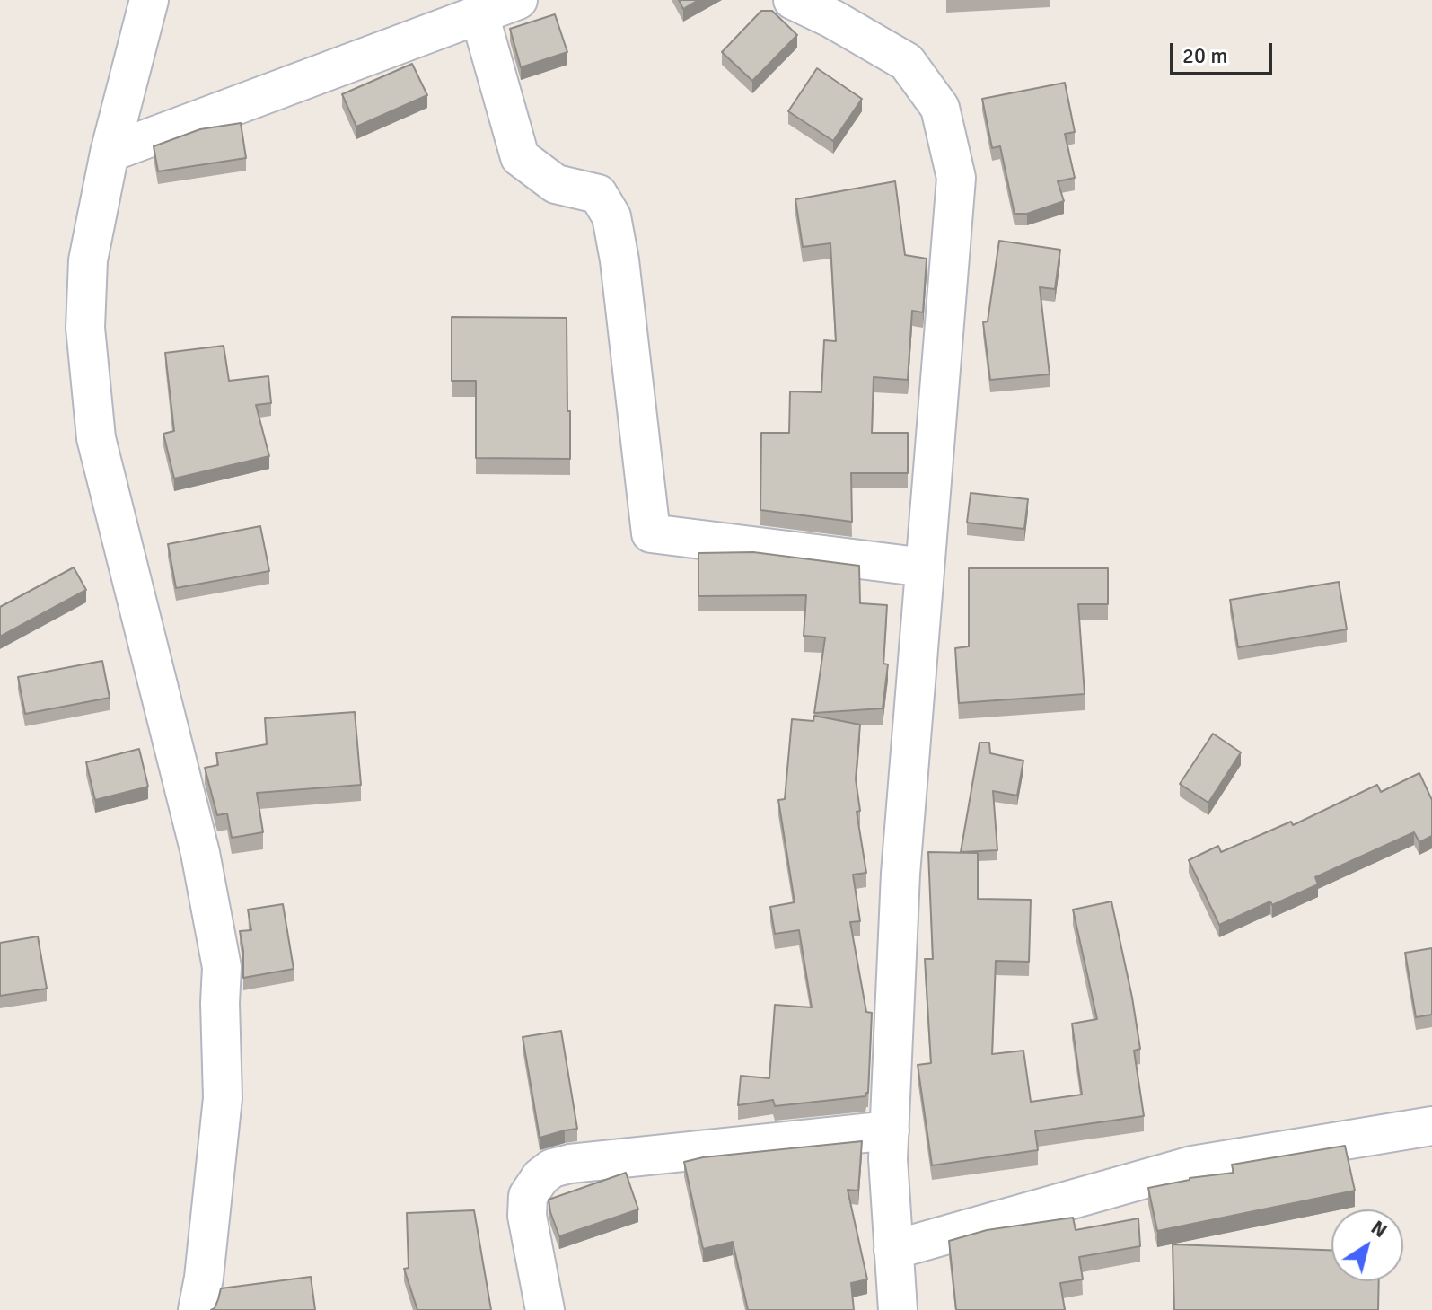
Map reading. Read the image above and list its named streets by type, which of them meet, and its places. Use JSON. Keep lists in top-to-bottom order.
{
  "scale_bar": "20 m",
  "north": "top right"
}
